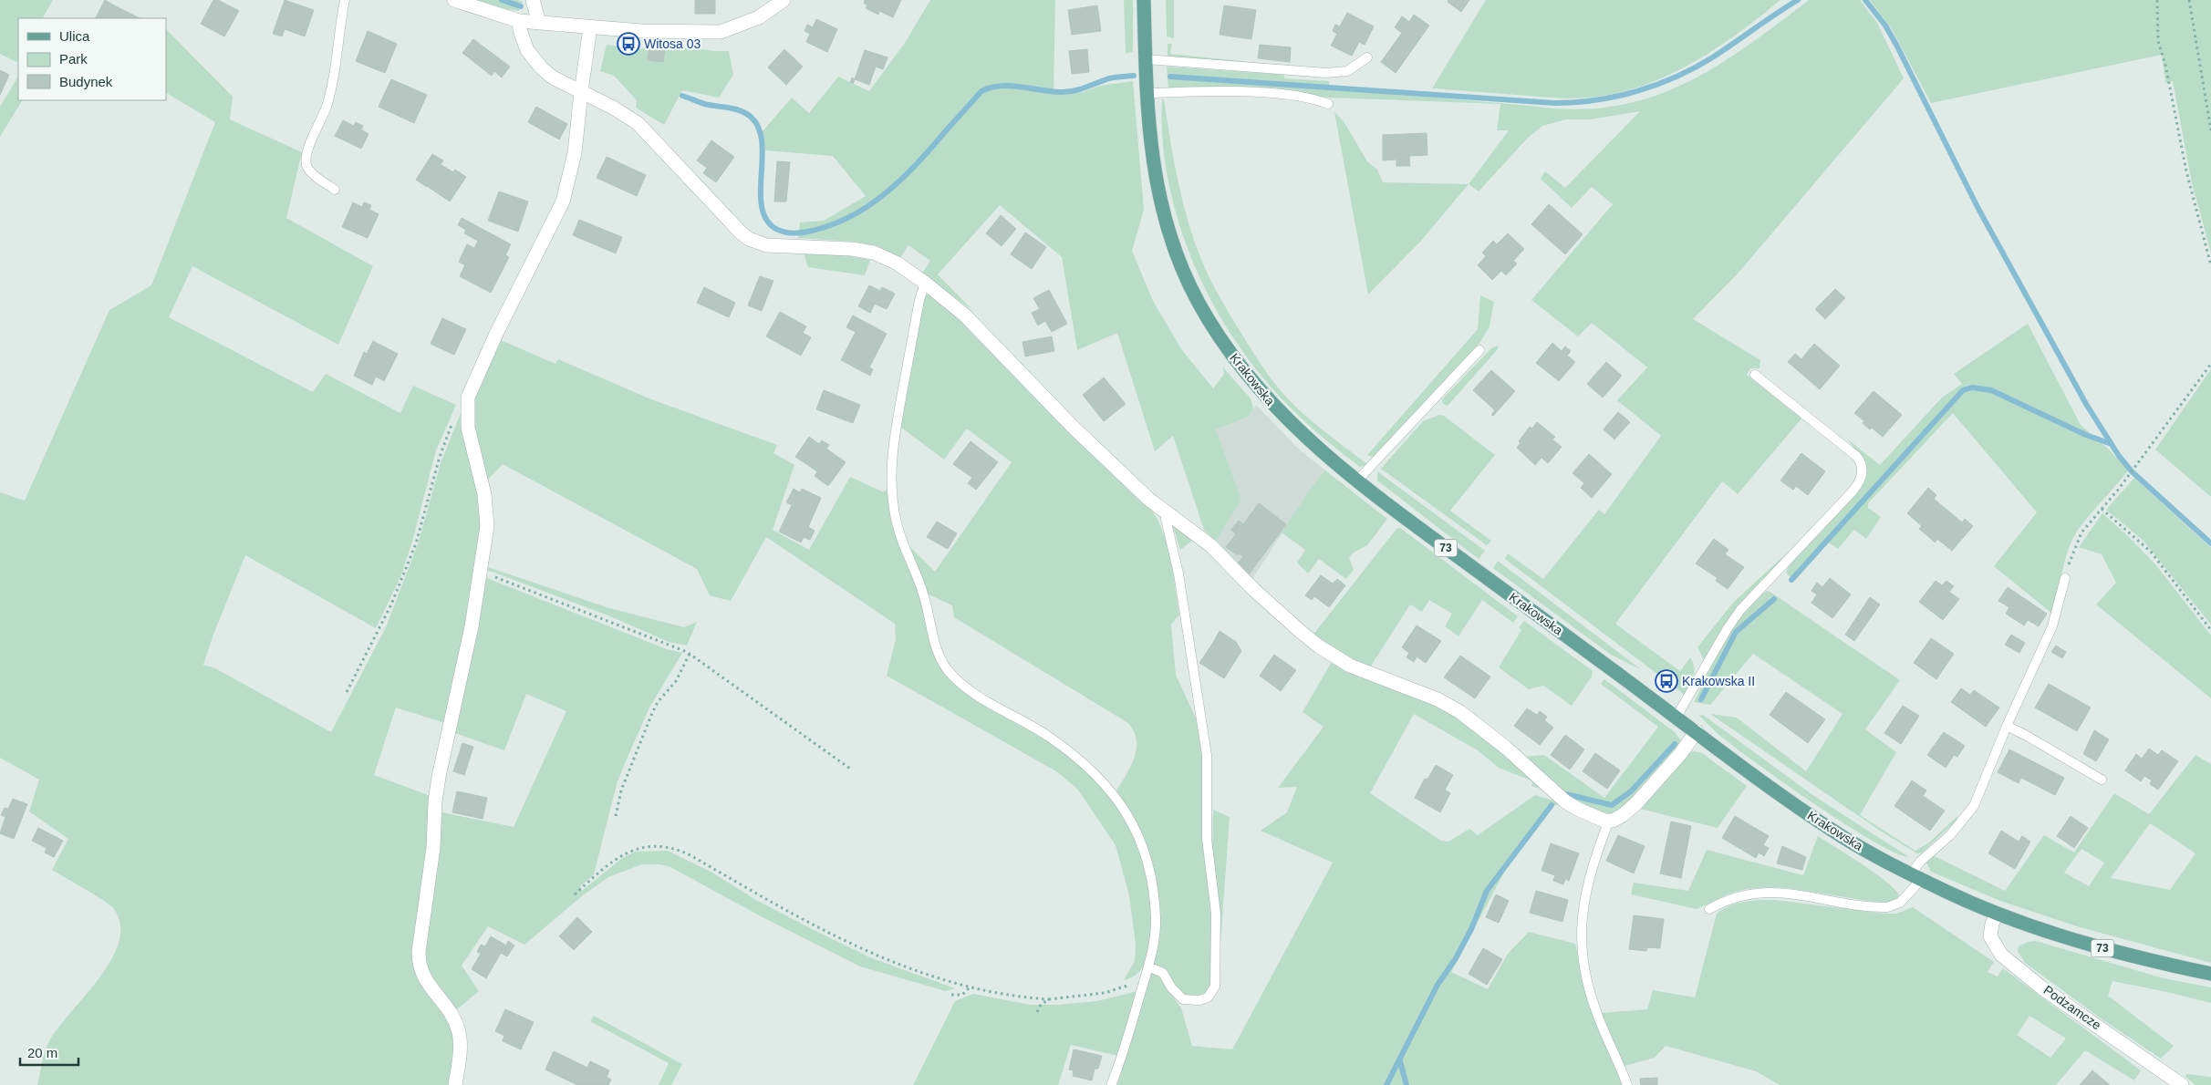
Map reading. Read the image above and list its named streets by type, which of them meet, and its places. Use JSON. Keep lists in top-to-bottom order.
{
  "streets": {
    "main road": ["Krakowska", "73"],
    "street": ["Podzamcze"]
  },
  "crossings": [
    ["Krakowska", "Podzamcze"]
  ],
  "places": {
    "bus stop": ["Witosa 03", "Krakowska II"]
  },
  "legend": ["Ulica", "Park", "Budynek"],
  "scale_bar": "20 m"
}
